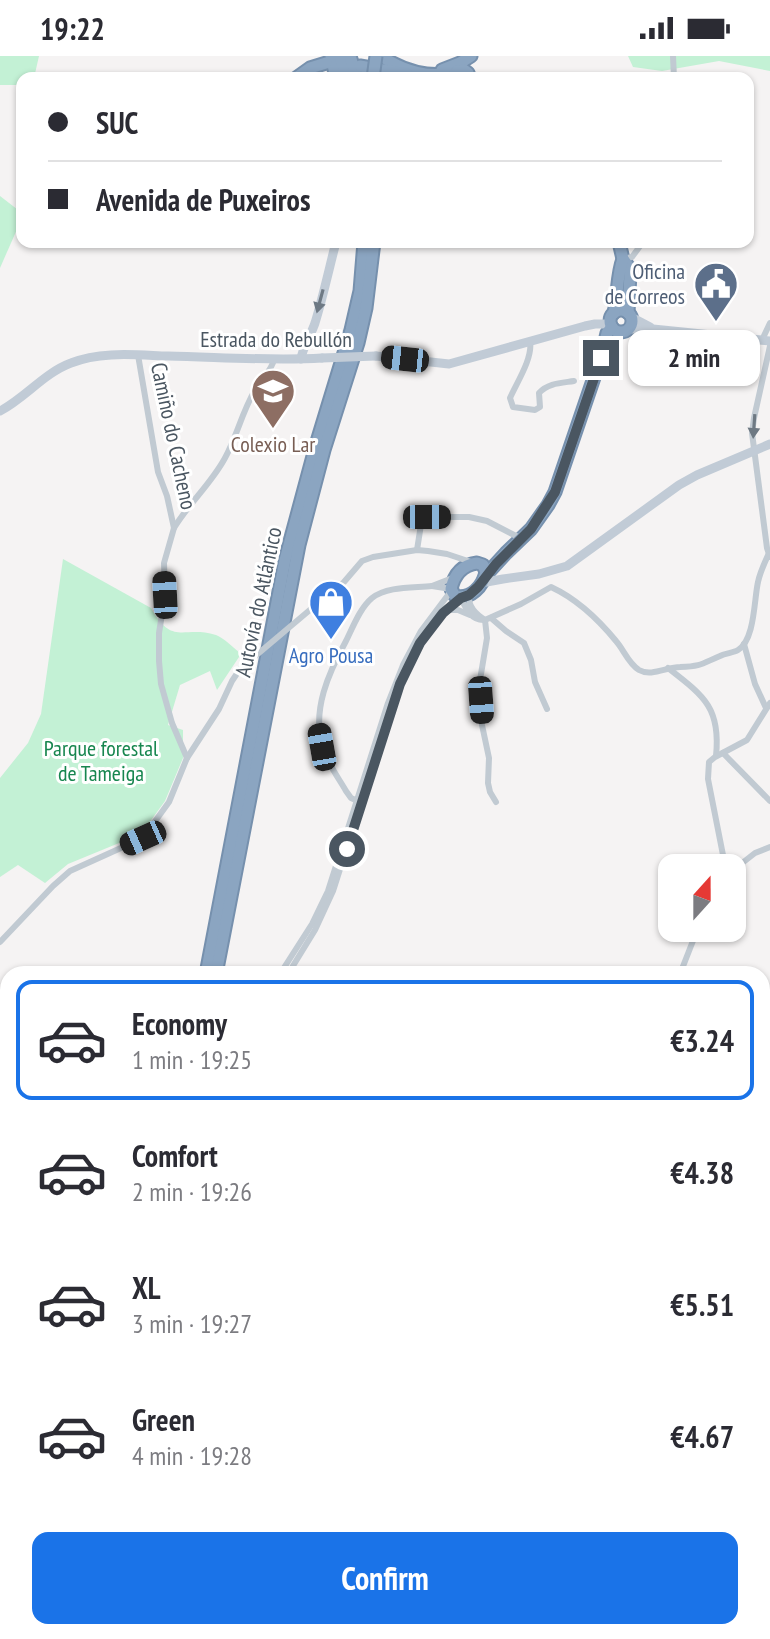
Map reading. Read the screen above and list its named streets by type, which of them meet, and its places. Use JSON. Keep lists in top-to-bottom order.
{
  "streets": {
    "highway": ["Autovía do Atlántico"],
    "street": ["Estrada do Rebullón", "Camiño do Cacheno"]
  },
  "crossings": [
    ["Estrada do Rebullón", "Camiño do Cacheno"]
  ],
  "parks": ["Parque forestal de Tameiga"],
  "places": {
    "public building": ["Oficina de Correos"],
    "school or university": ["Colexio Lar"],
    "shop": ["Agro Pousa"]
  },
  "north": "top",
  "page": {
    "status": "19:22",
    "banner": ["SUC", "Avenida de Puxeiros"],
    "bubble": "2 min",
    "list": [
      {
        "name": "Economy",
        "note": "1 min · 19:25",
        "value": "€3.24"
      },
      {
        "name": "Comfort",
        "note": "2 min · 19:26",
        "value": "€4.38"
      },
      {
        "name": "XL",
        "note": "3 min · 19:27",
        "value": "€5.51"
      },
      {
        "name": "Green",
        "note": "4 min · 19:28",
        "value": "€4.67"
      }
    ],
    "buttons": "Confirm"
  }
}
